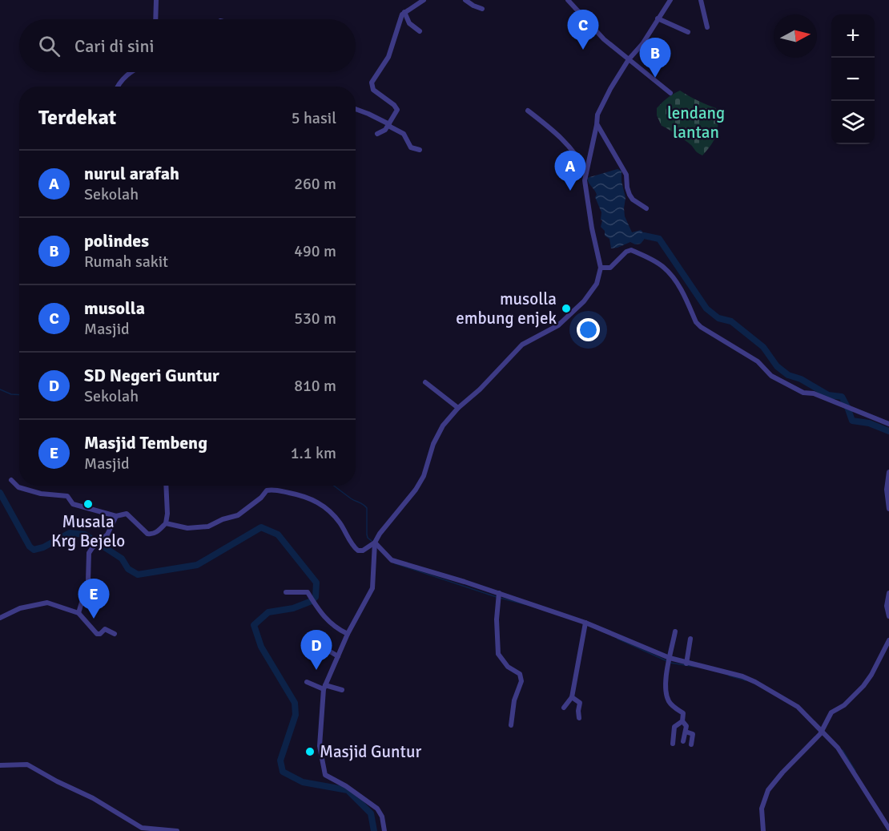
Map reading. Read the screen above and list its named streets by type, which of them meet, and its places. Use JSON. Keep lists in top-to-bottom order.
{
  "parks": ["lendang lantan"],
  "places": ["musolla embung enjek", "Musala Krg Bejelo", "Masjid Guntur"],
  "north": "right",
  "page": {
    "pins": [
      "C",
      "B",
      "A",
      "E",
      "D"
    ],
    "map_buttons": ["+", "−"],
    "search": "Cari di sini",
    "heading": ["Terdekat", "5 hasil"],
    "list": [
      {
        "mark": "A",
        "name": "nurul arafah",
        "note": "Sekolah",
        "value": "260 m"
      },
      {
        "mark": "B",
        "name": "polindes",
        "note": "Rumah sakit",
        "value": "490 m"
      },
      {
        "mark": "C",
        "name": "musolla",
        "note": "Masjid",
        "value": "530 m"
      },
      {
        "mark": "D",
        "name": "SD Negeri Guntur",
        "note": "Sekolah",
        "value": "810 m"
      },
      {
        "mark": "E",
        "name": "Masjid Tembeng",
        "note": "Masjid",
        "value": "1.1 km"
      }
    ]
  }
}
